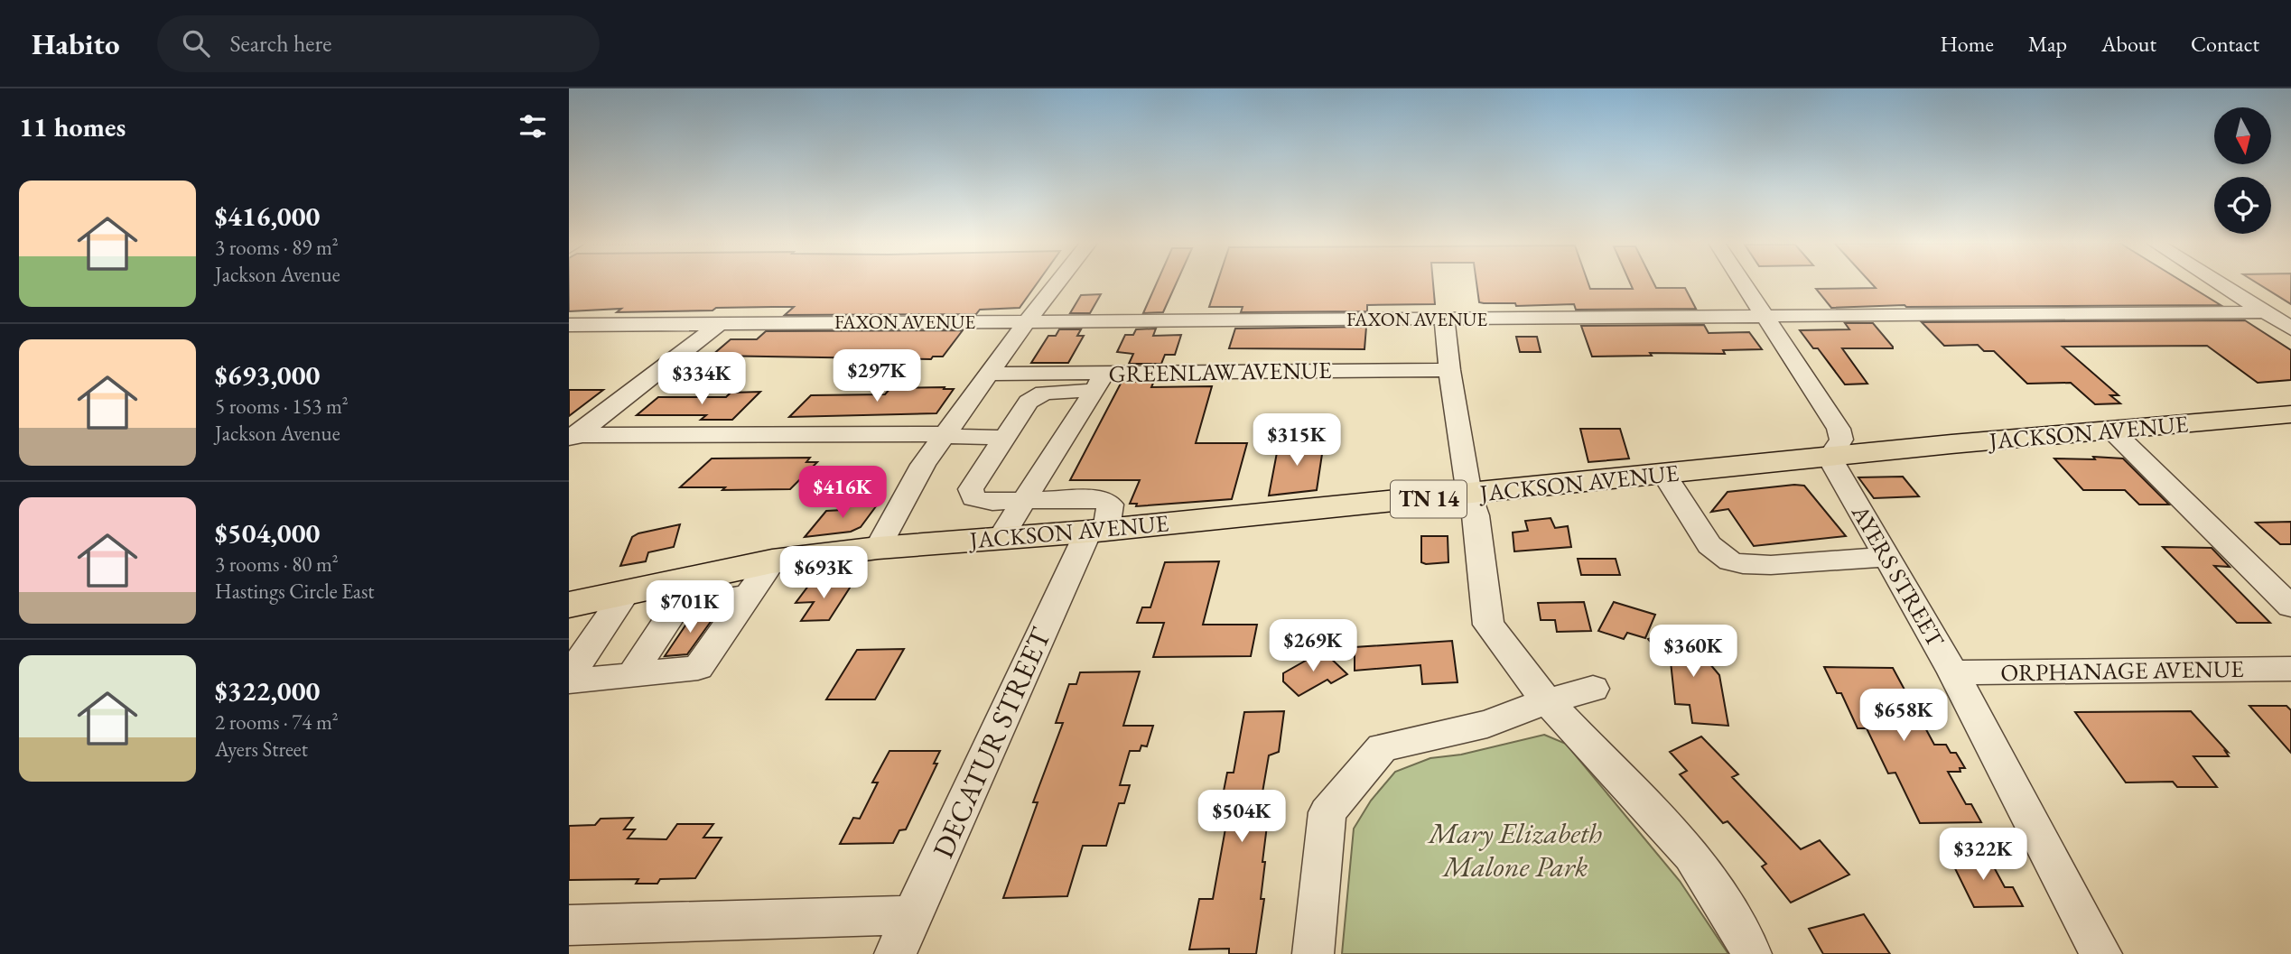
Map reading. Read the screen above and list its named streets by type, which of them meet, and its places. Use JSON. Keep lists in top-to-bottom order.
{
  "streets": {
    "main road": ["JACKSON AVENUE", "TN 14"],
    "street": [
      "FAXON AVENUE",
      "GREENLAW AVENUE",
      "AYERS STREET",
      "ORPHANAGE AVENUE",
      "DECATUR STREET"
    ]
  },
  "crossings": [
    ["JACKSON AVENUE", "AYERS STREET"],
    ["JACKSON AVENUE", "DECATUR STREET"],
    ["AYERS STREET", "ORPHANAGE AVENUE"]
  ],
  "parks": ["Mary Elizabeth Malone Park"],
  "north": "bottom",
  "page": {
    "header": "Habito",
    "search": "Search here",
    "nav": [
      "Home",
      "Map",
      "About",
      "Contact"
    ],
    "heading": "11 homes",
    "list": [
      {
        "name": "$416,000",
        "note": "3 rooms · 89 m² · Jackson Avenue"
      },
      {
        "name": "$693,000",
        "note": "5 rooms · 153 m² · Jackson Avenue"
      },
      {
        "name": "$504,000",
        "note": "3 rooms · 80 m² · Hastings Circle East"
      },
      {
        "name": "$322,000",
        "note": "2 rooms · 74 m² · Ayers Street"
      }
    ],
    "price": [
      "$297K",
      "$334K",
      "$315K",
      "$416K",
      "$693K",
      "$701K",
      "$269K",
      "$360K",
      "$658K",
      "$504K",
      "$322K"
    ]
  }
}
